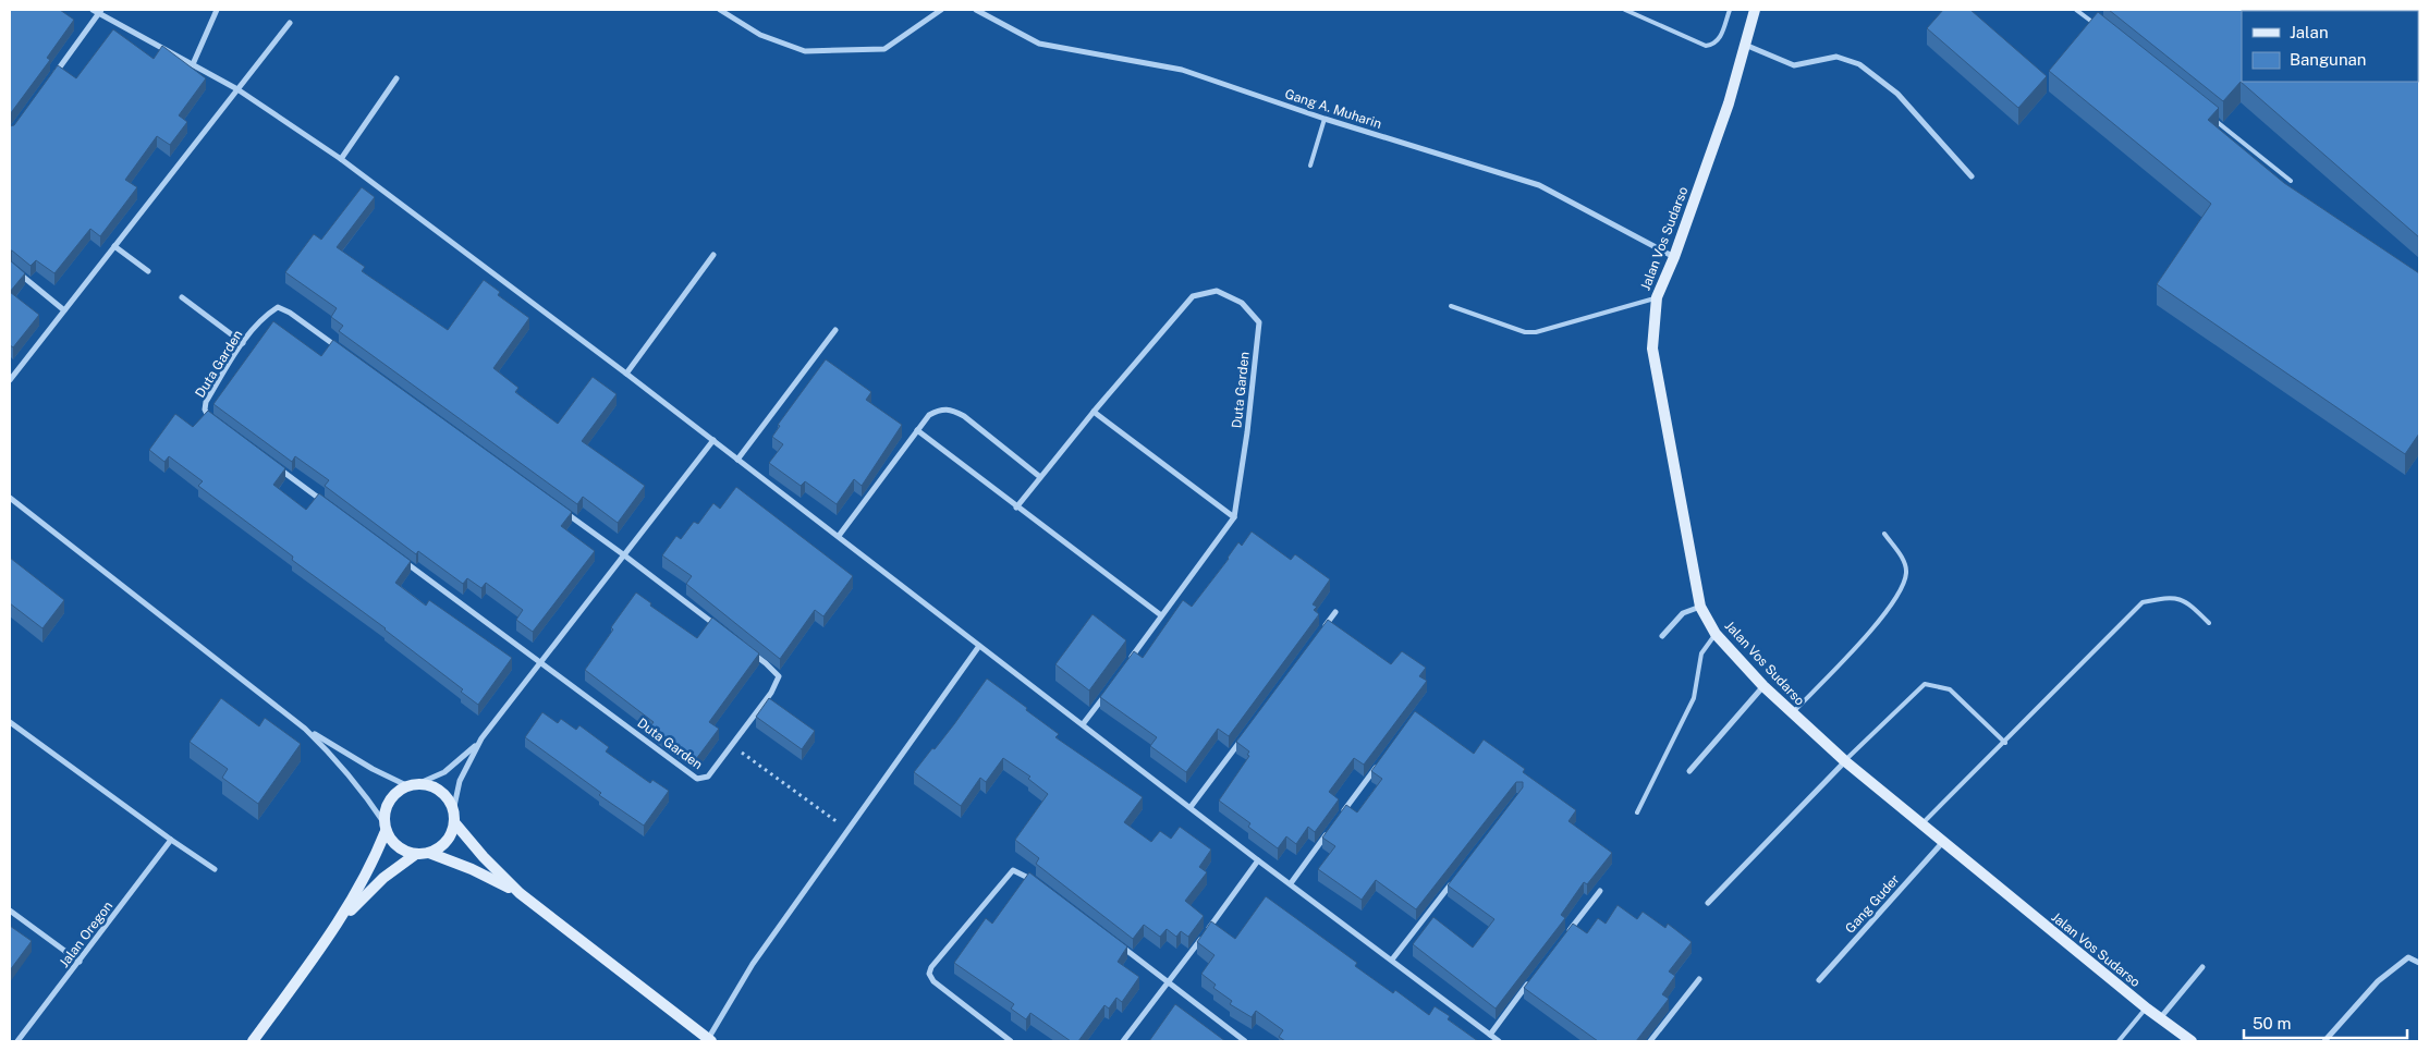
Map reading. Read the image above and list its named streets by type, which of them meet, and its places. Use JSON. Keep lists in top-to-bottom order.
{
  "streets": {
    "street": [
      "Gang A. Muharin",
      "Jalan Vos Sudarso",
      "Duta Garden",
      "Gang Guder",
      "Jalan Oregon"
    ]
  },
  "crossings": [
    ["Gang A. Muharin", "Jalan Vos Sudarso"],
    ["Jalan Vos Sudarso", "Gang Guder"]
  ],
  "legend": ["Jalan", "Bangunan"],
  "scale_bar": "50 m"
}
